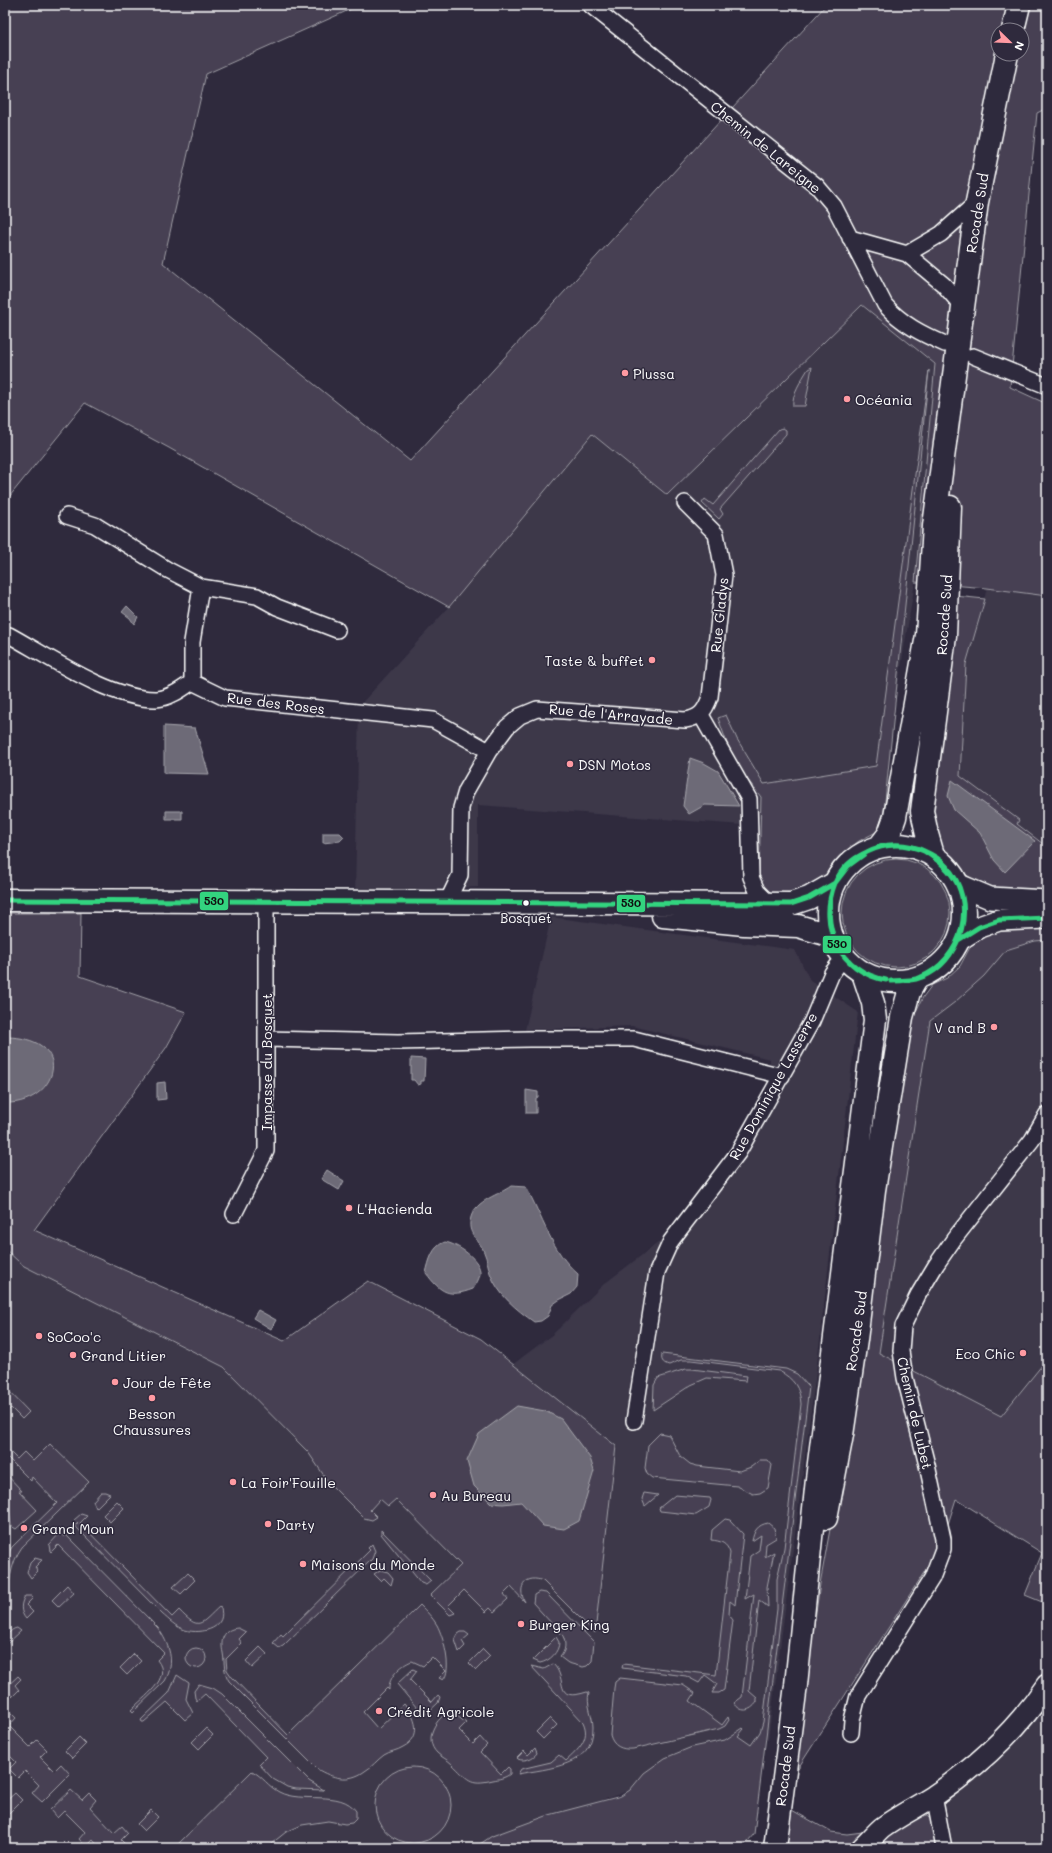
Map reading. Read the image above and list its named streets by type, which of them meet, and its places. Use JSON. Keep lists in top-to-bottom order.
{
  "streets": {
    "main road": ["Rocade Sud"],
    "street": [
      "Chemin de Lareigne",
      "Rue Gladys",
      "Rue des Roses",
      "Rue de l'Arrayade",
      "Impasse du Bosquet",
      "Rue Dominique Lasserre",
      "Chemin de Lubet"
    ]
  },
  "crossings": [
    ["Rocade Sud", "Rue Dominique Lasserre"],
    ["Rue Gladys", "Rue de l'Arrayade"],
    ["Rue des Roses", "Rue de l'Arrayade"]
  ],
  "places": [
    "Plussa",
    "Océania",
    "Taste & buffet",
    "DSN Motos",
    "Bosquet",
    "V and B",
    "L'Hacienda",
    "SoCoo'c",
    "Eco Chic",
    "Grand Litier",
    "Jour de Fête",
    "Besson Chaussures",
    "La Foir'Fouille",
    "Au Bureau",
    "Darty",
    "Grand Moun",
    "Maisons du Monde",
    "Burger King",
    "Crédit Agricole"
  ],
  "lines": ["transit line 530"],
  "north": "bottom right"
}
